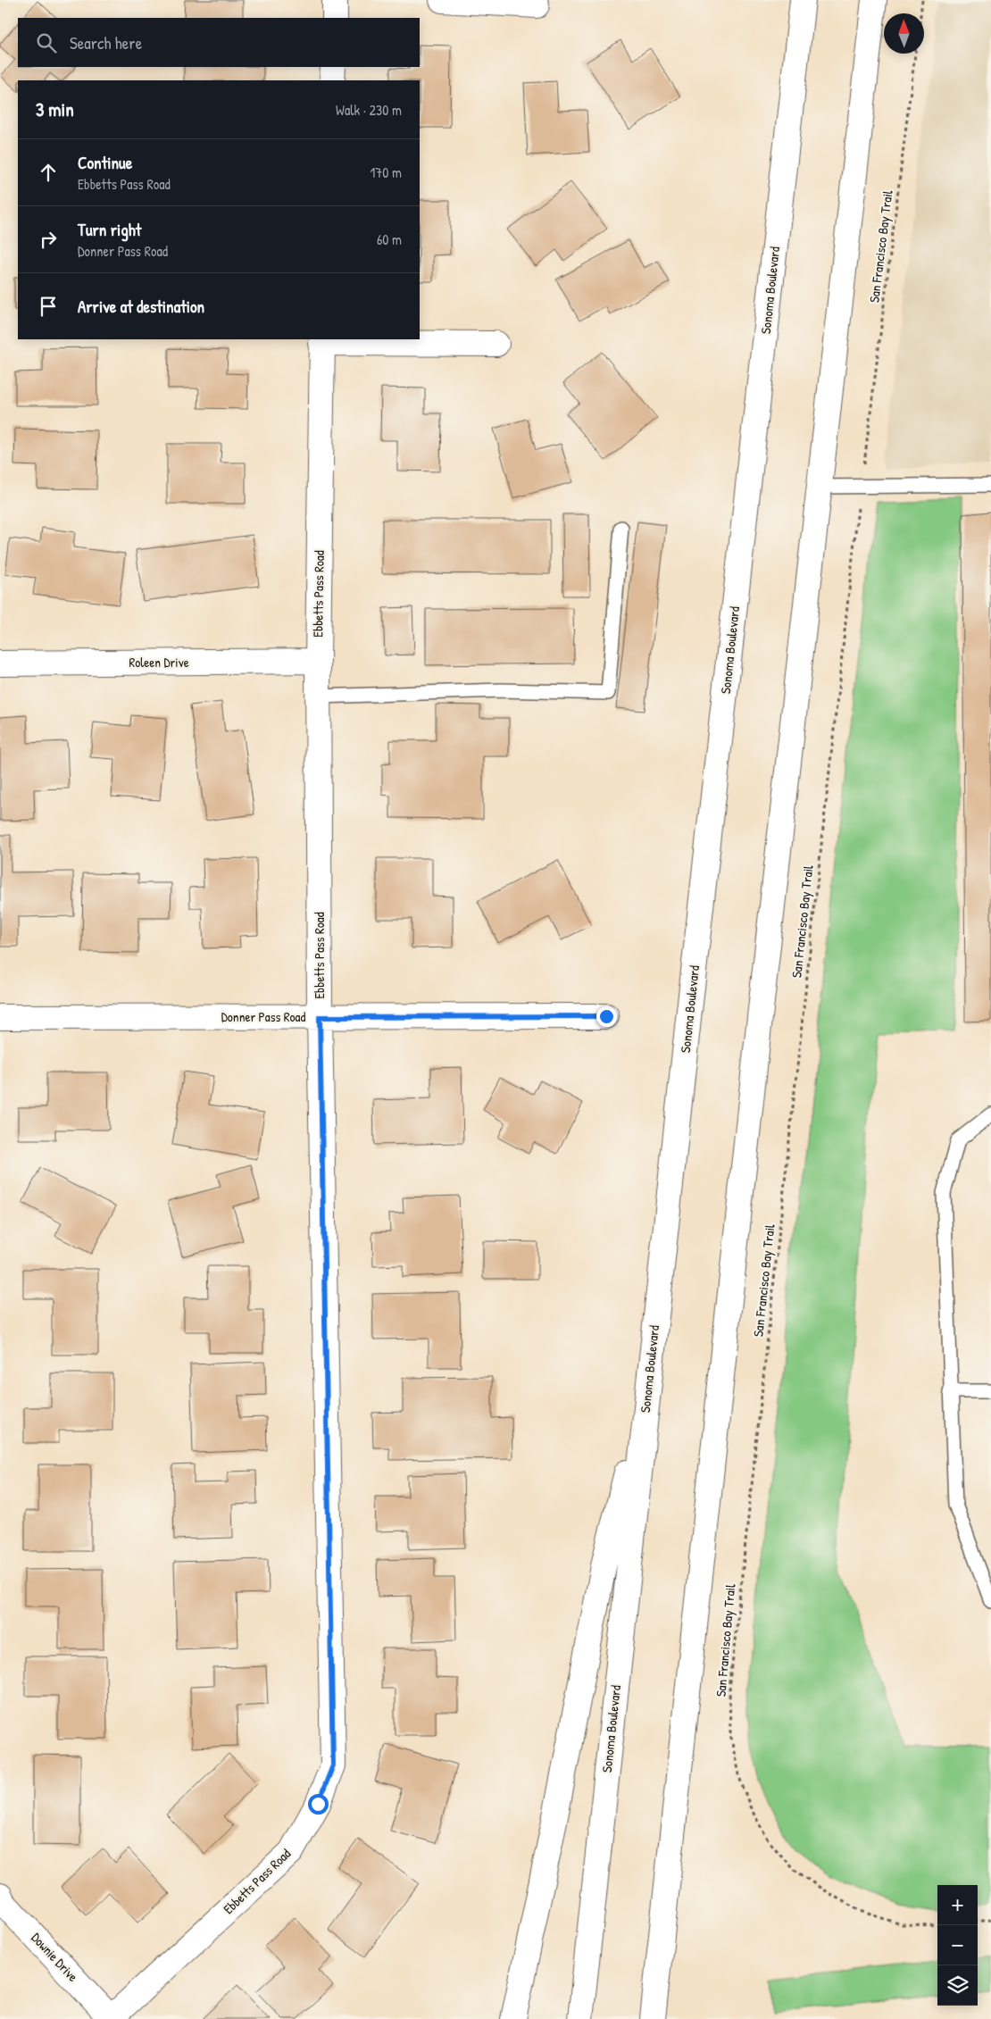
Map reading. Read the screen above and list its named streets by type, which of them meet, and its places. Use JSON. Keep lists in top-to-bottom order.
{
  "streets": {
    "main road": [
      "Sonoma Boulevard",
      "Ebbetts Pass Road",
      "Roleen Drive",
      "Donner Pass Road",
      "Downie Drive"
    ],
    "path": ["San Francisco Bay Trail"]
  },
  "crossings": [
    ["Ebbetts Pass Road", "Roleen Drive"],
    ["Ebbetts Pass Road", "Donner Pass Road"],
    ["Ebbetts Pass Road", "Downie Drive"]
  ],
  "north": "top",
  "page": {
    "search": "Search here",
    "heading": ["3 min", "Walk · 230 m"],
    "list": [
      ["Continue", "Ebbetts Pass Road", "170 m"],
      ["Turn right", "Donner Pass Road", "60 m"],
      "Arrive at destination"
    ],
    "map_buttons": ["+", "−"]
  }
}
